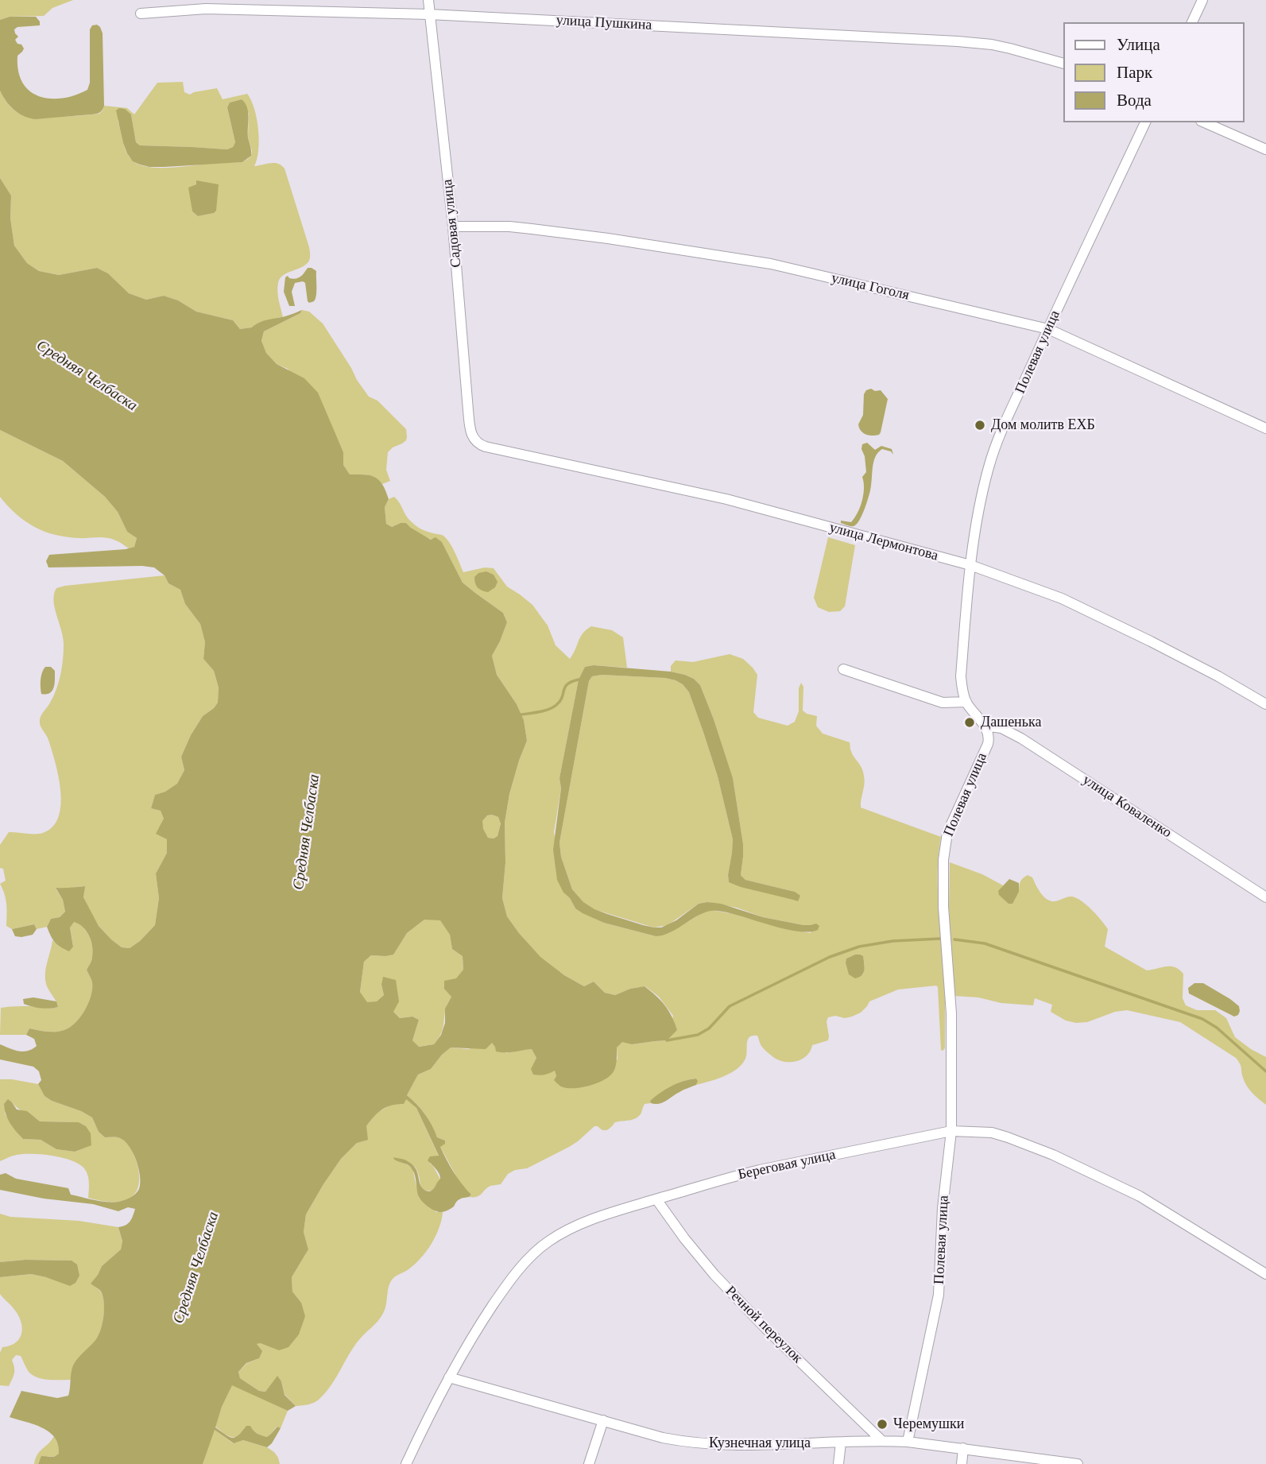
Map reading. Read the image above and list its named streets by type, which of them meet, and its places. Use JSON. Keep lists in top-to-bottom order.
{
  "streets": {
    "street": [
      "улица Пушкина",
      "Садовая улица",
      "улица Гоголя",
      "Полевая улица",
      "улица Лермонтова",
      "улица Коваленко",
      "Береговая улица",
      "Речной переулок",
      "Кузнечная улица"
    ]
  },
  "crossings": [
    ["улица Пушкина", "Садовая улица"],
    ["Садовая улица", "улица Гоголя"],
    ["Садовая улица", "улица Лермонтова"],
    ["улица Гоголя", "Полевая улица"],
    ["Полевая улица", "улица Лермонтова"],
    ["Полевая улица", "улица Коваленко"],
    ["Полевая улица", "Береговая улица"],
    ["Полевая улица", "Кузнечная улица"],
    ["Береговая улица", "Речной переулок"],
    ["Береговая улица", "Кузнечная улица"],
    ["Речной переулок", "Кузнечная улица"]
  ],
  "water": ["Средняя Челбаска"],
  "places": ["Дом молитв ЕХБ", "Дашенька", "Черемушки"],
  "legend": ["Улица", "Парк", "Вода"]
}
